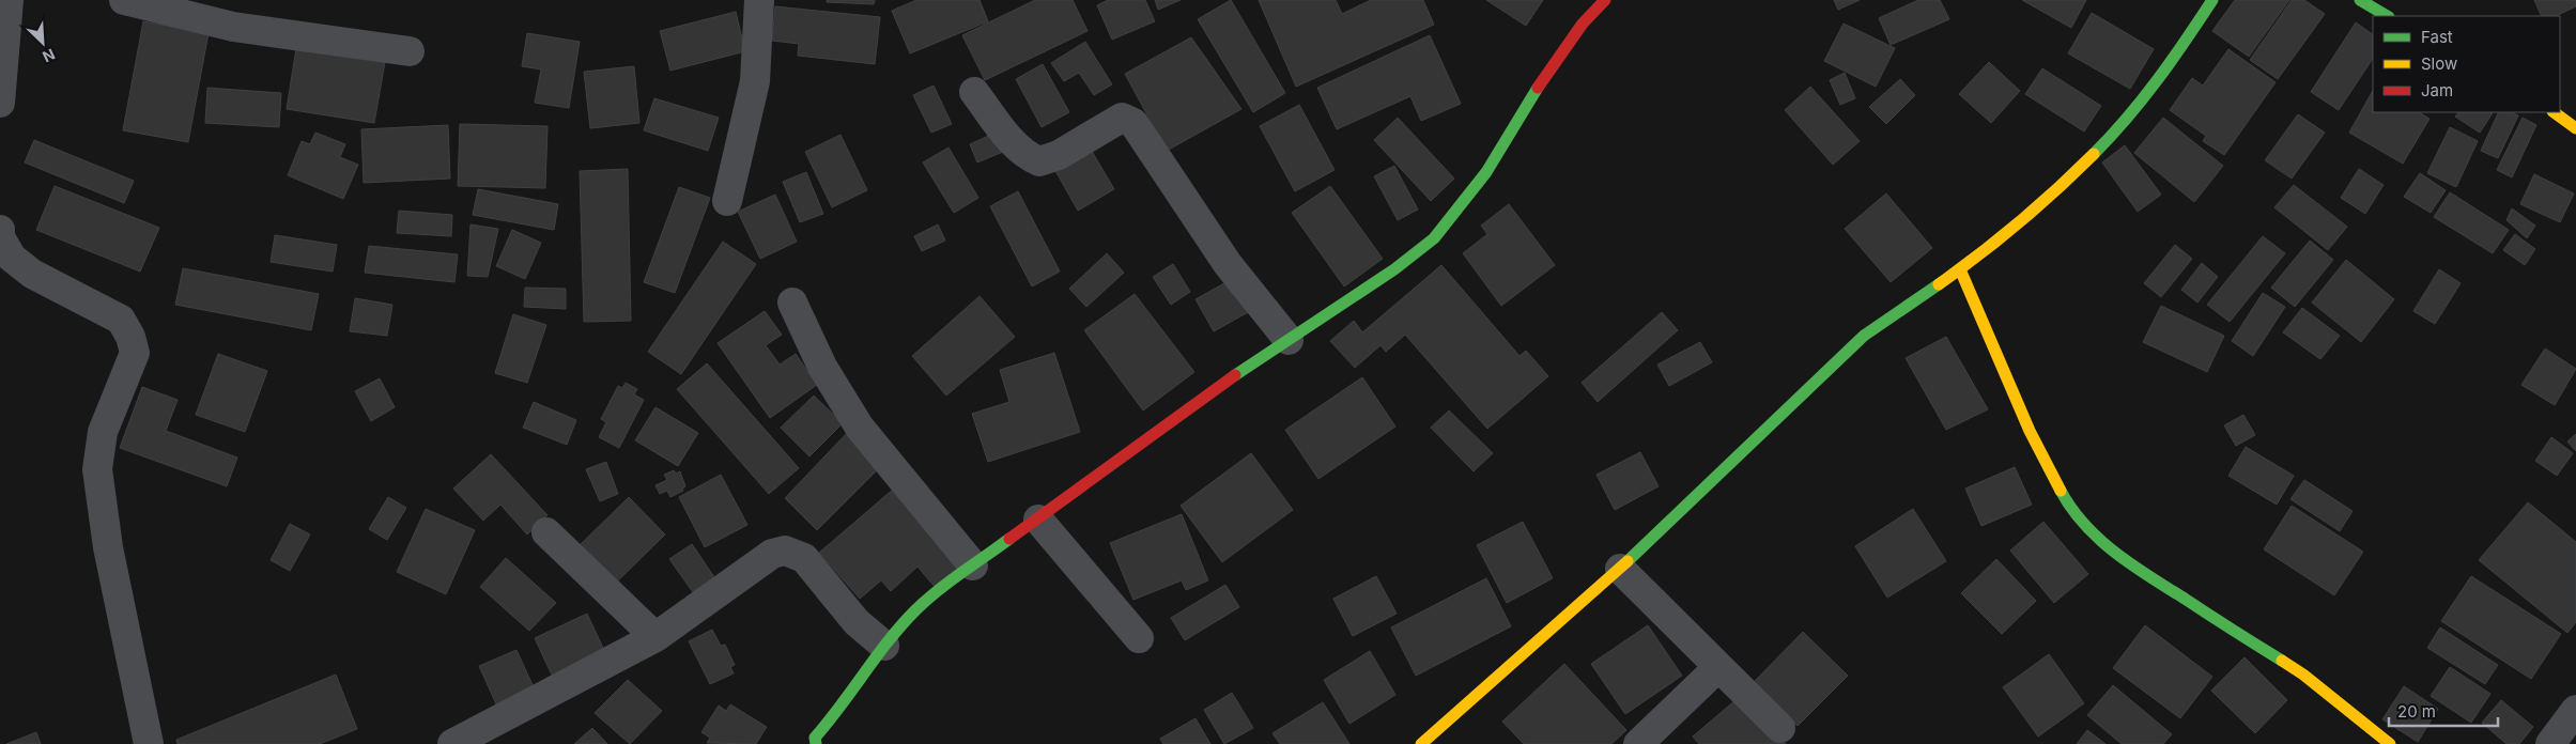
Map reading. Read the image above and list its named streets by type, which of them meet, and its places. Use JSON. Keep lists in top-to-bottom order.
{
  "legend": ["Fast", "Slow", "Jam"],
  "scale_bar": "20 m",
  "north": "bottom right"
}
